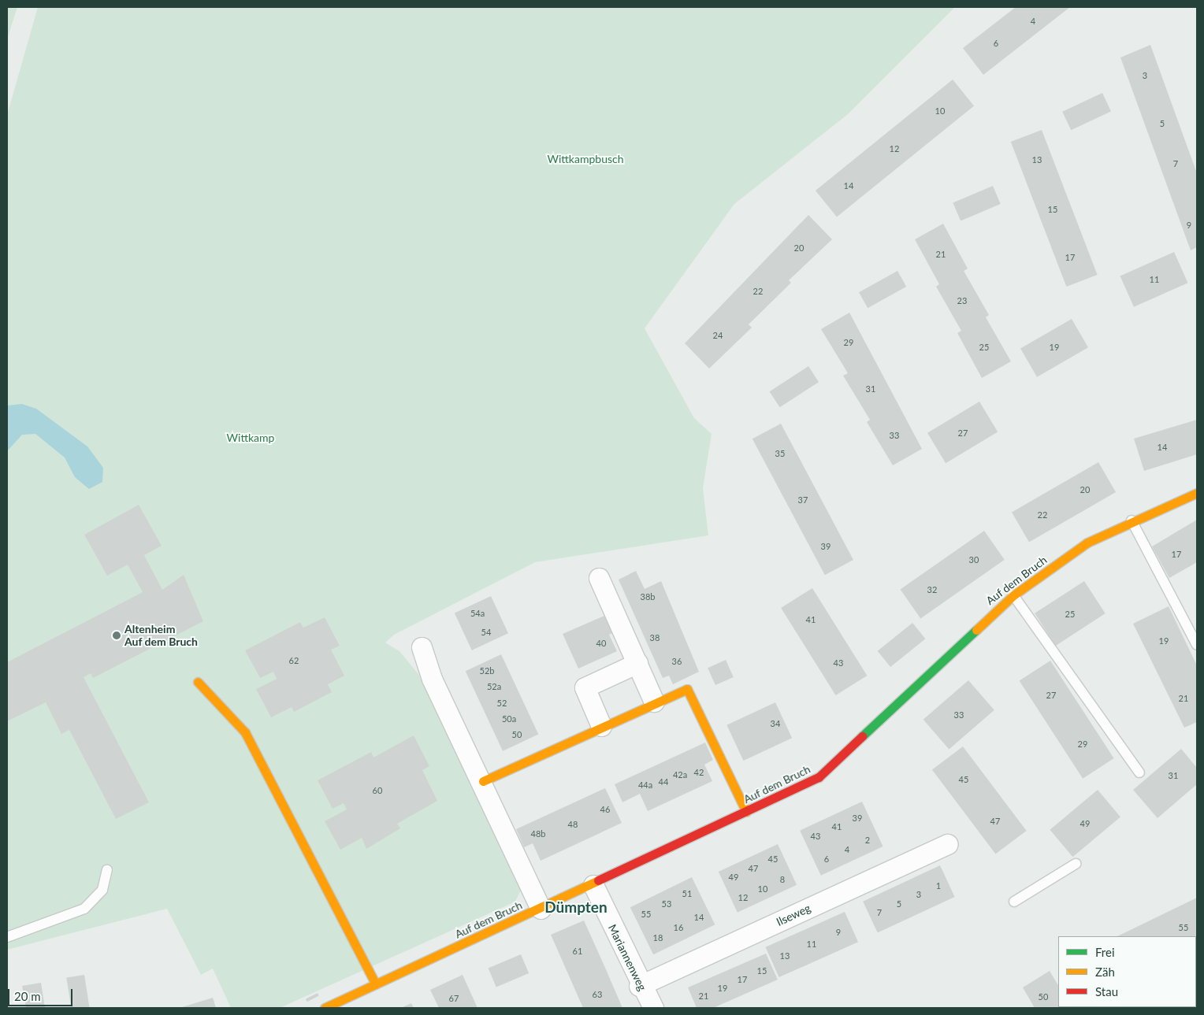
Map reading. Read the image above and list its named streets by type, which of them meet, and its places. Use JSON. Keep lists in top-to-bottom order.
{
  "streets": {
    "street": ["Auf dem Bruch", "Ilseweg", "Mariannenweg"]
  },
  "crossings": [
    ["Auf dem Bruch", "Mariannenweg"],
    ["Ilseweg", "Mariannenweg"]
  ],
  "districts": ["Dümpten"],
  "parks": ["Wittkampbusch", "Wittkamp"],
  "places": ["Altenheim Auf dem Bruch"],
  "house_numbers": [
    "4",
    "6",
    "3",
    "10",
    "5",
    "12",
    "13",
    "7",
    "14",
    "15",
    "9",
    "20",
    "21",
    "17",
    "11",
    "22",
    "23",
    "24",
    "29",
    "25",
    "19",
    "31",
    "27",
    "33",
    "14",
    "35",
    "20",
    "37",
    "22",
    "39",
    "17",
    "30",
    "32",
    "38b",
    "54a",
    "25",
    "41",
    "54",
    "38",
    "19",
    "40",
    "62",
    "36",
    "43",
    "52b",
    "52a",
    "27",
    "21",
    "52",
    "33",
    "50a",
    "34",
    "50",
    "29",
    "42",
    "42a",
    "31",
    "45",
    "44",
    "44a",
    "60",
    "46",
    "39",
    "47",
    "49",
    "48",
    "41",
    "48b",
    "43",
    "2",
    "4",
    "45",
    "6",
    "47",
    "49",
    "8",
    "1",
    "10",
    "51",
    "3",
    "12",
    "53",
    "5",
    "7",
    "55",
    "14",
    "16",
    "55",
    "9",
    "18",
    "11",
    "61",
    "13",
    "15",
    "17",
    "19",
    "63",
    "21",
    "50",
    "67"
  ],
  "legend": ["Frei", "Zäh", "Stau"],
  "scale_bar": "20 m"
}
